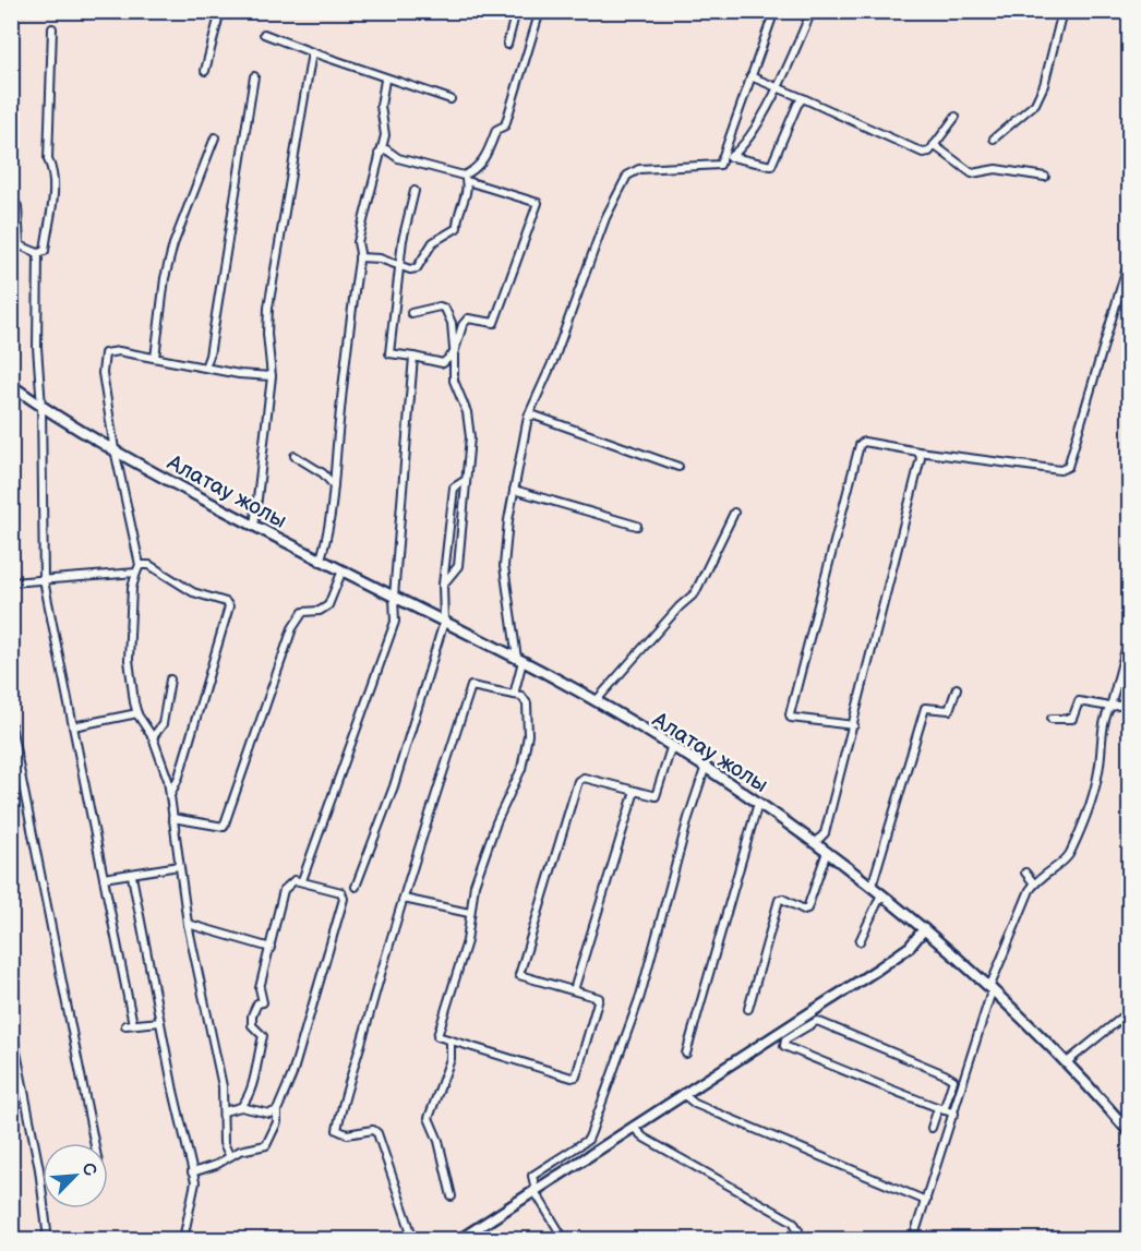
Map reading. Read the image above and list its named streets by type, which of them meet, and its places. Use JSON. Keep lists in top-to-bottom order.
{
  "streets": {
    "main road": ["Алатау жолы"]
  },
  "north": "top right"
}
